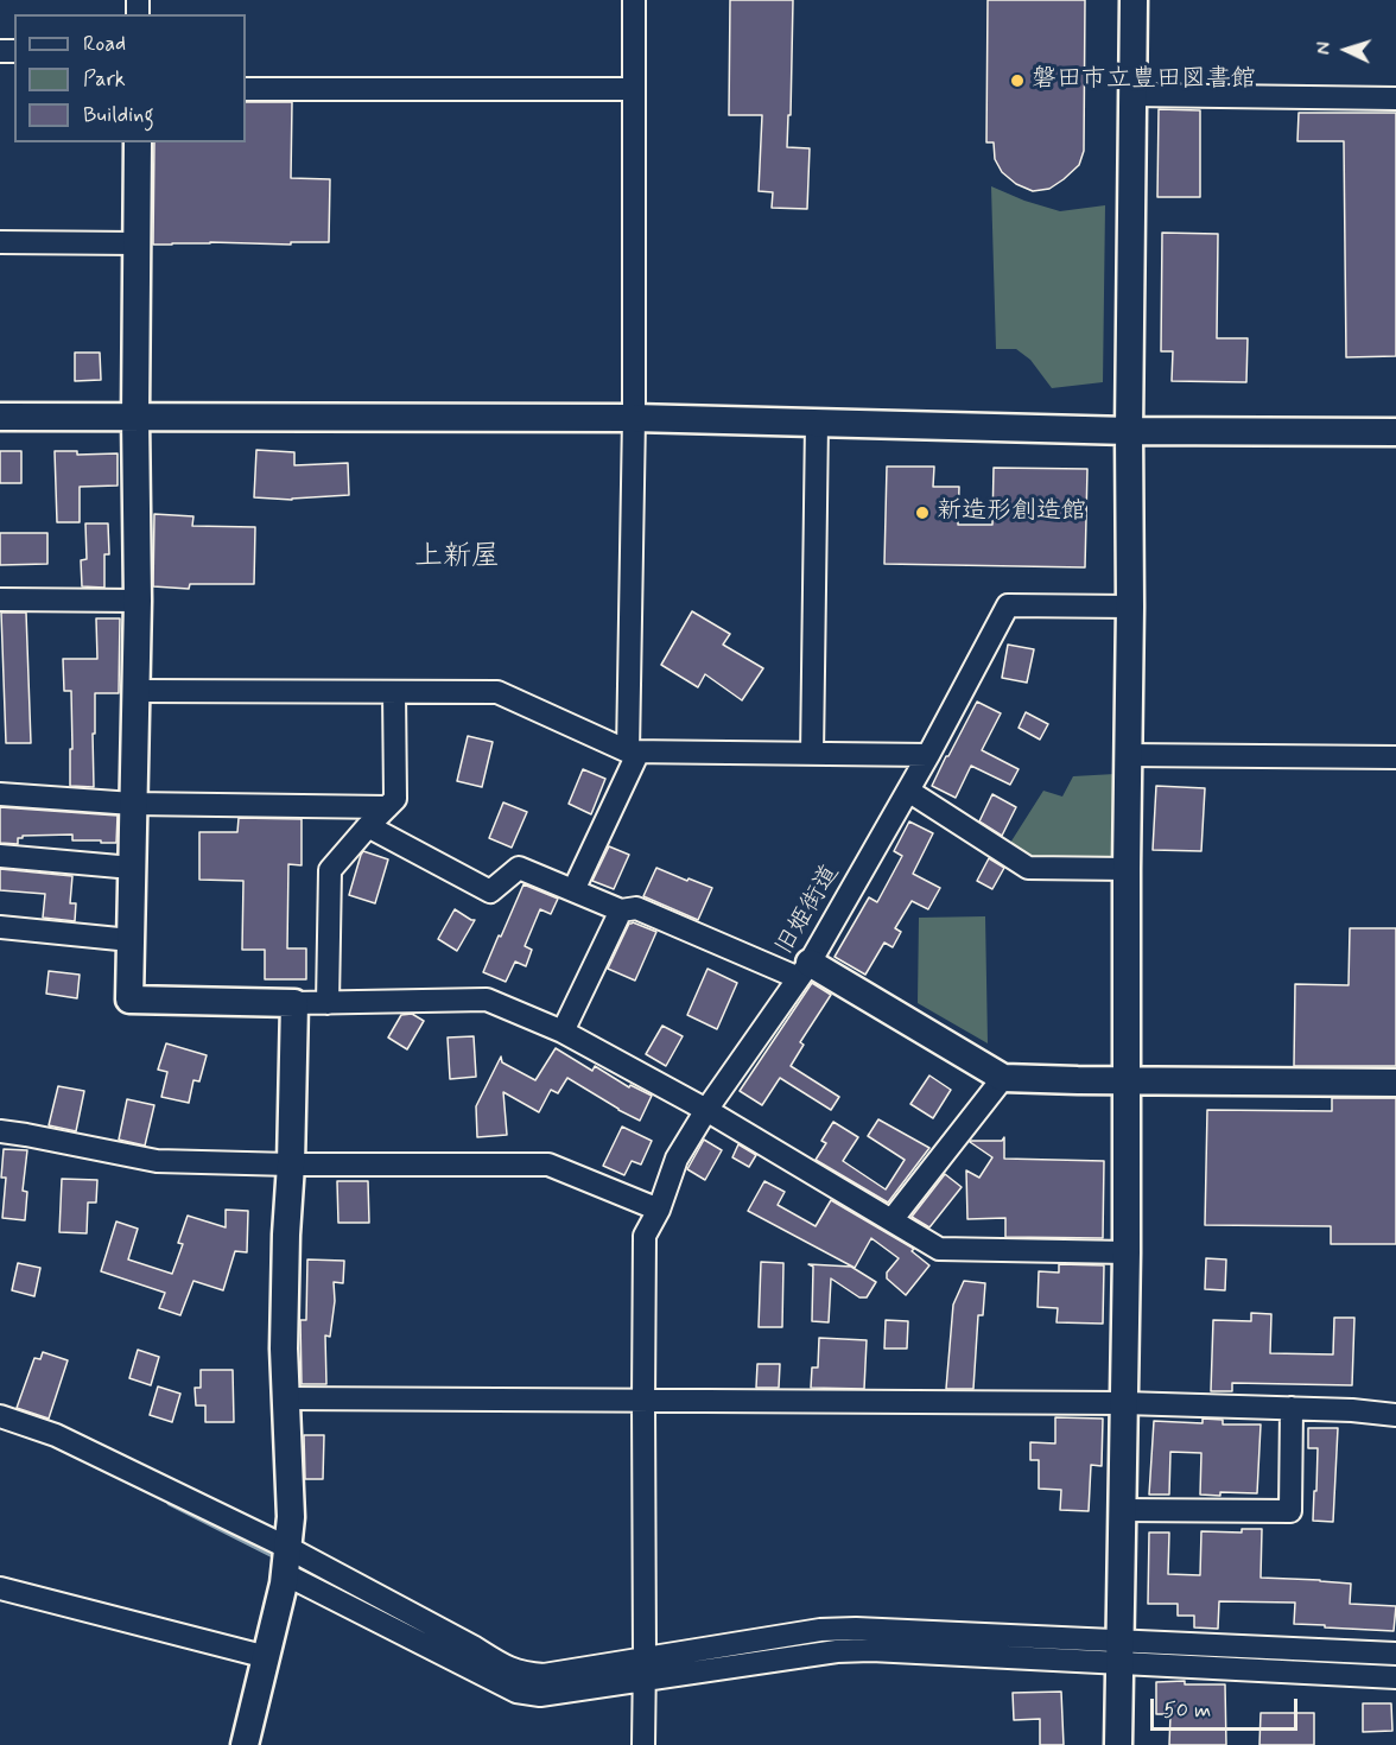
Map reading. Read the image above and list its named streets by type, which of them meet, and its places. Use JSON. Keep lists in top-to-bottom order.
{
  "streets": {
    "street": ["旧姫街道"]
  },
  "districts": ["上新屋"],
  "places": ["磐田市立豊田図書館", "新造形創造館"],
  "legend": ["Road", "Park", "Building"],
  "scale_bar": "50 m",
  "north": "left"
}
